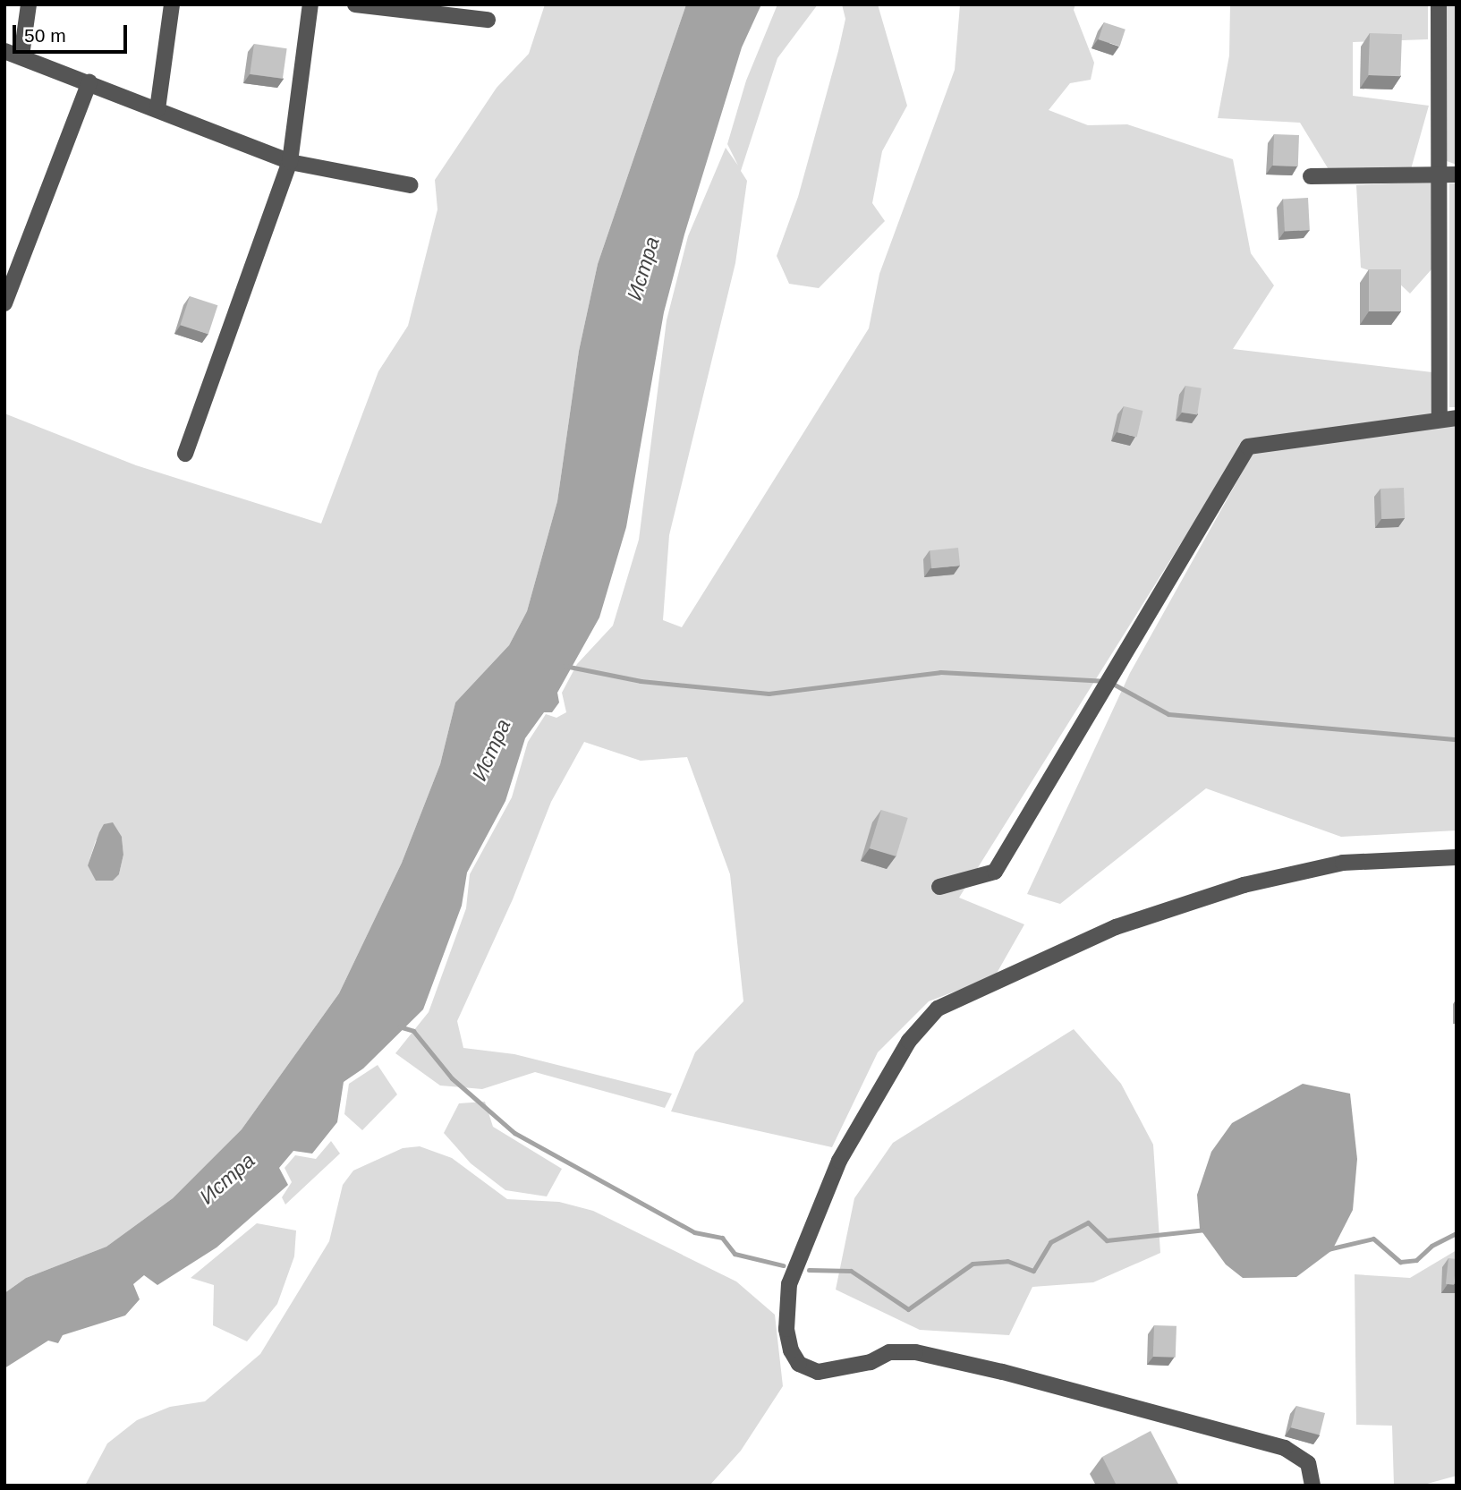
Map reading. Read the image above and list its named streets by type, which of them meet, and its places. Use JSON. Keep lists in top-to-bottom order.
{
  "water": ["Истра"],
  "scale_bar": "50 m"
}
